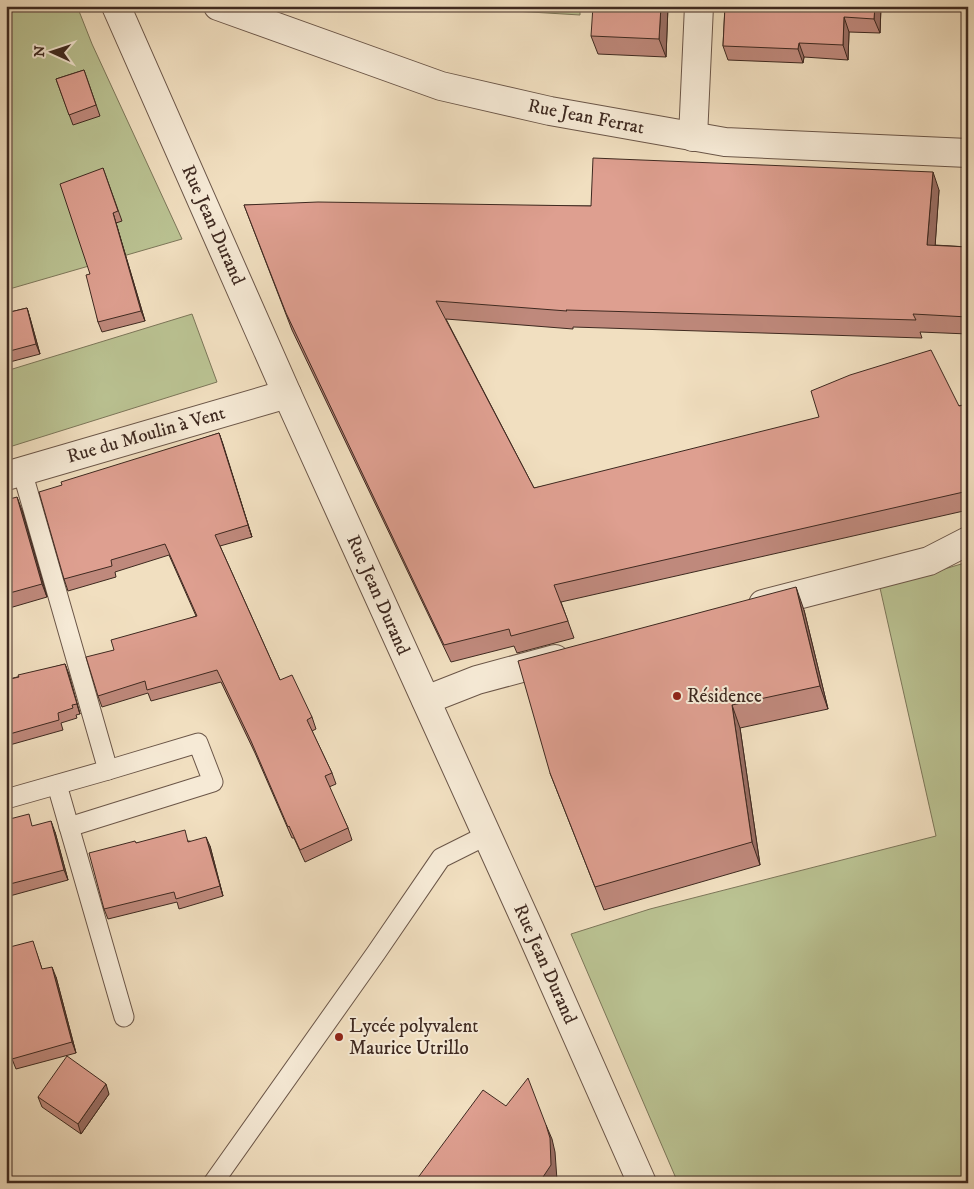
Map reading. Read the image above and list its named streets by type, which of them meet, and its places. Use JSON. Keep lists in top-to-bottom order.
{
  "streets": {
    "street": ["Rue Jean Ferrat", "Rue Jean Durand", "Rue du Moulin à Vent"]
  },
  "crossings": [
    ["Rue Jean Durand", "Rue du Moulin à Vent"]
  ],
  "places": ["Résidence", "Lycée polyvalent Maurice Utrillo"],
  "north": "left"
}
